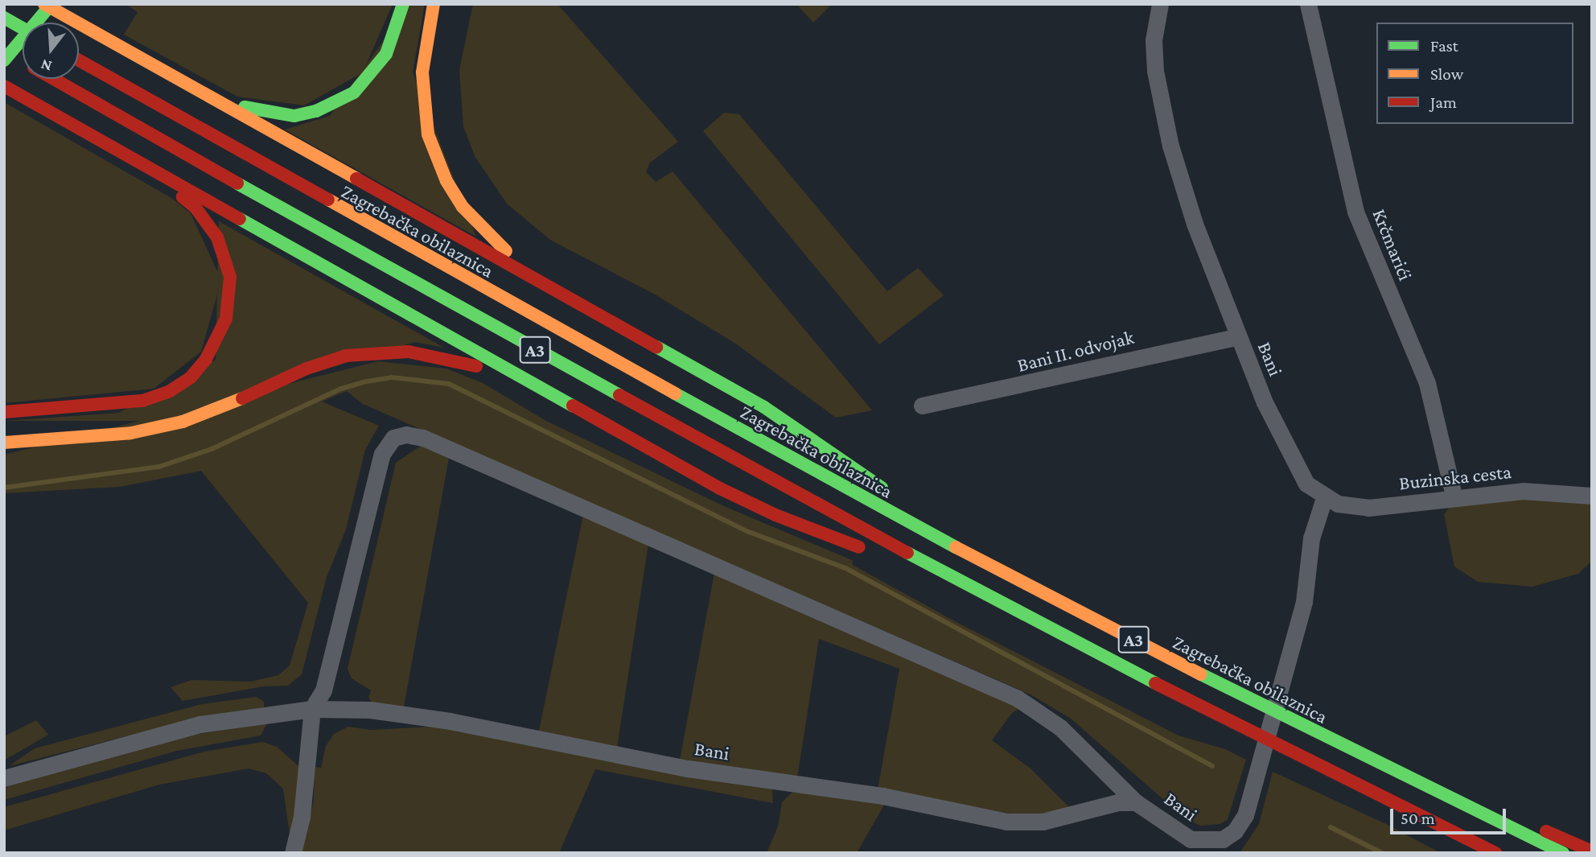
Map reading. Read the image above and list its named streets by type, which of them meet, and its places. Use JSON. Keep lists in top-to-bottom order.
{
  "streets": {
    "highway": ["Zagrebačka obilaznica", "A3"],
    "street": [
      "Krčmarići",
      "Bani II. odvojak",
      "Bani",
      "Buzinska cesta"
    ]
  },
  "crossings": [
    ["Krčmarići", "Buzinska cesta"],
    ["Bani II. odvojak", "Bani"],
    ["Bani", "Buzinska cesta"]
  ],
  "legend": ["Fast", "Slow", "Jam"],
  "scale_bar": "50 m",
  "north": "bottom"
}
